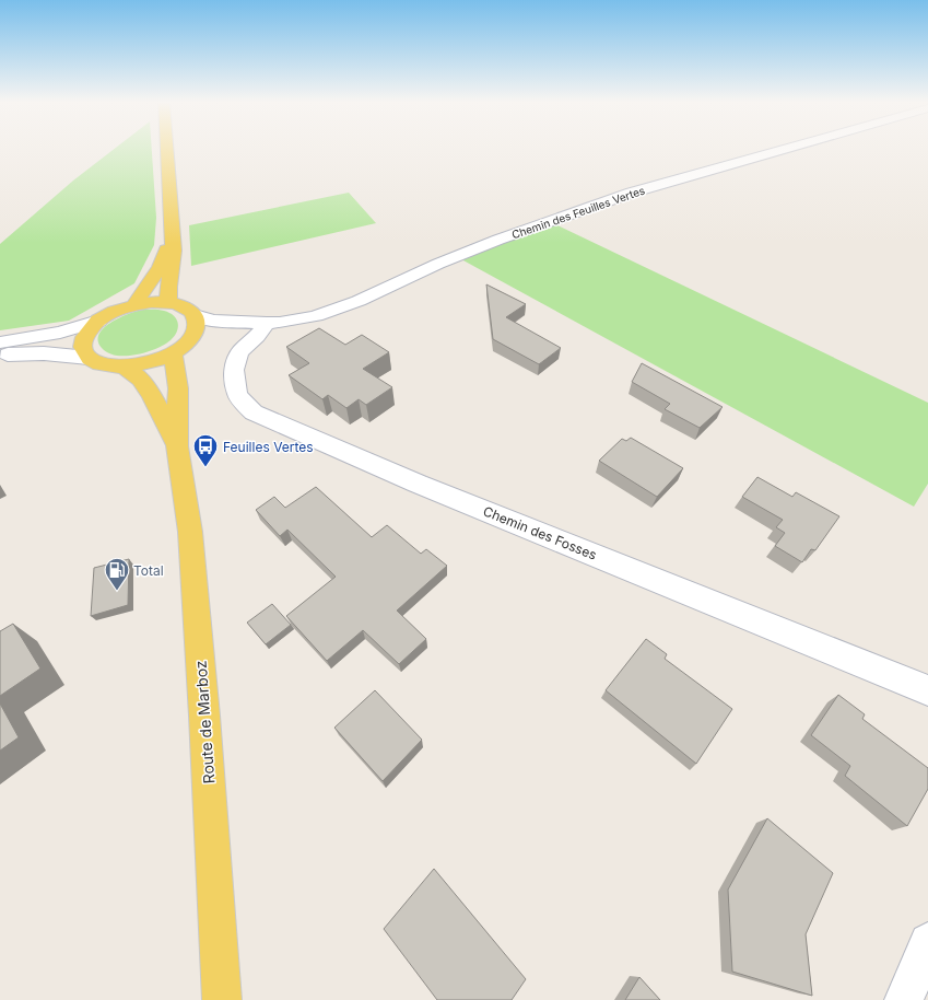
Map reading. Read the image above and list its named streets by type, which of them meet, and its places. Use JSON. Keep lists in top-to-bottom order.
{
  "streets": {
    "main road": ["Route de Marboz"],
    "street": ["Chemin des Feuilles Vertes", "Chemin des Fosses"]
  },
  "crossings": [
    ["Chemin des Feuilles Vertes", "Chemin des Fosses"]
  ],
  "places": {
    "bus stop": ["Feuilles Vertes"],
    "fuel station": ["Total"]
  }
}
